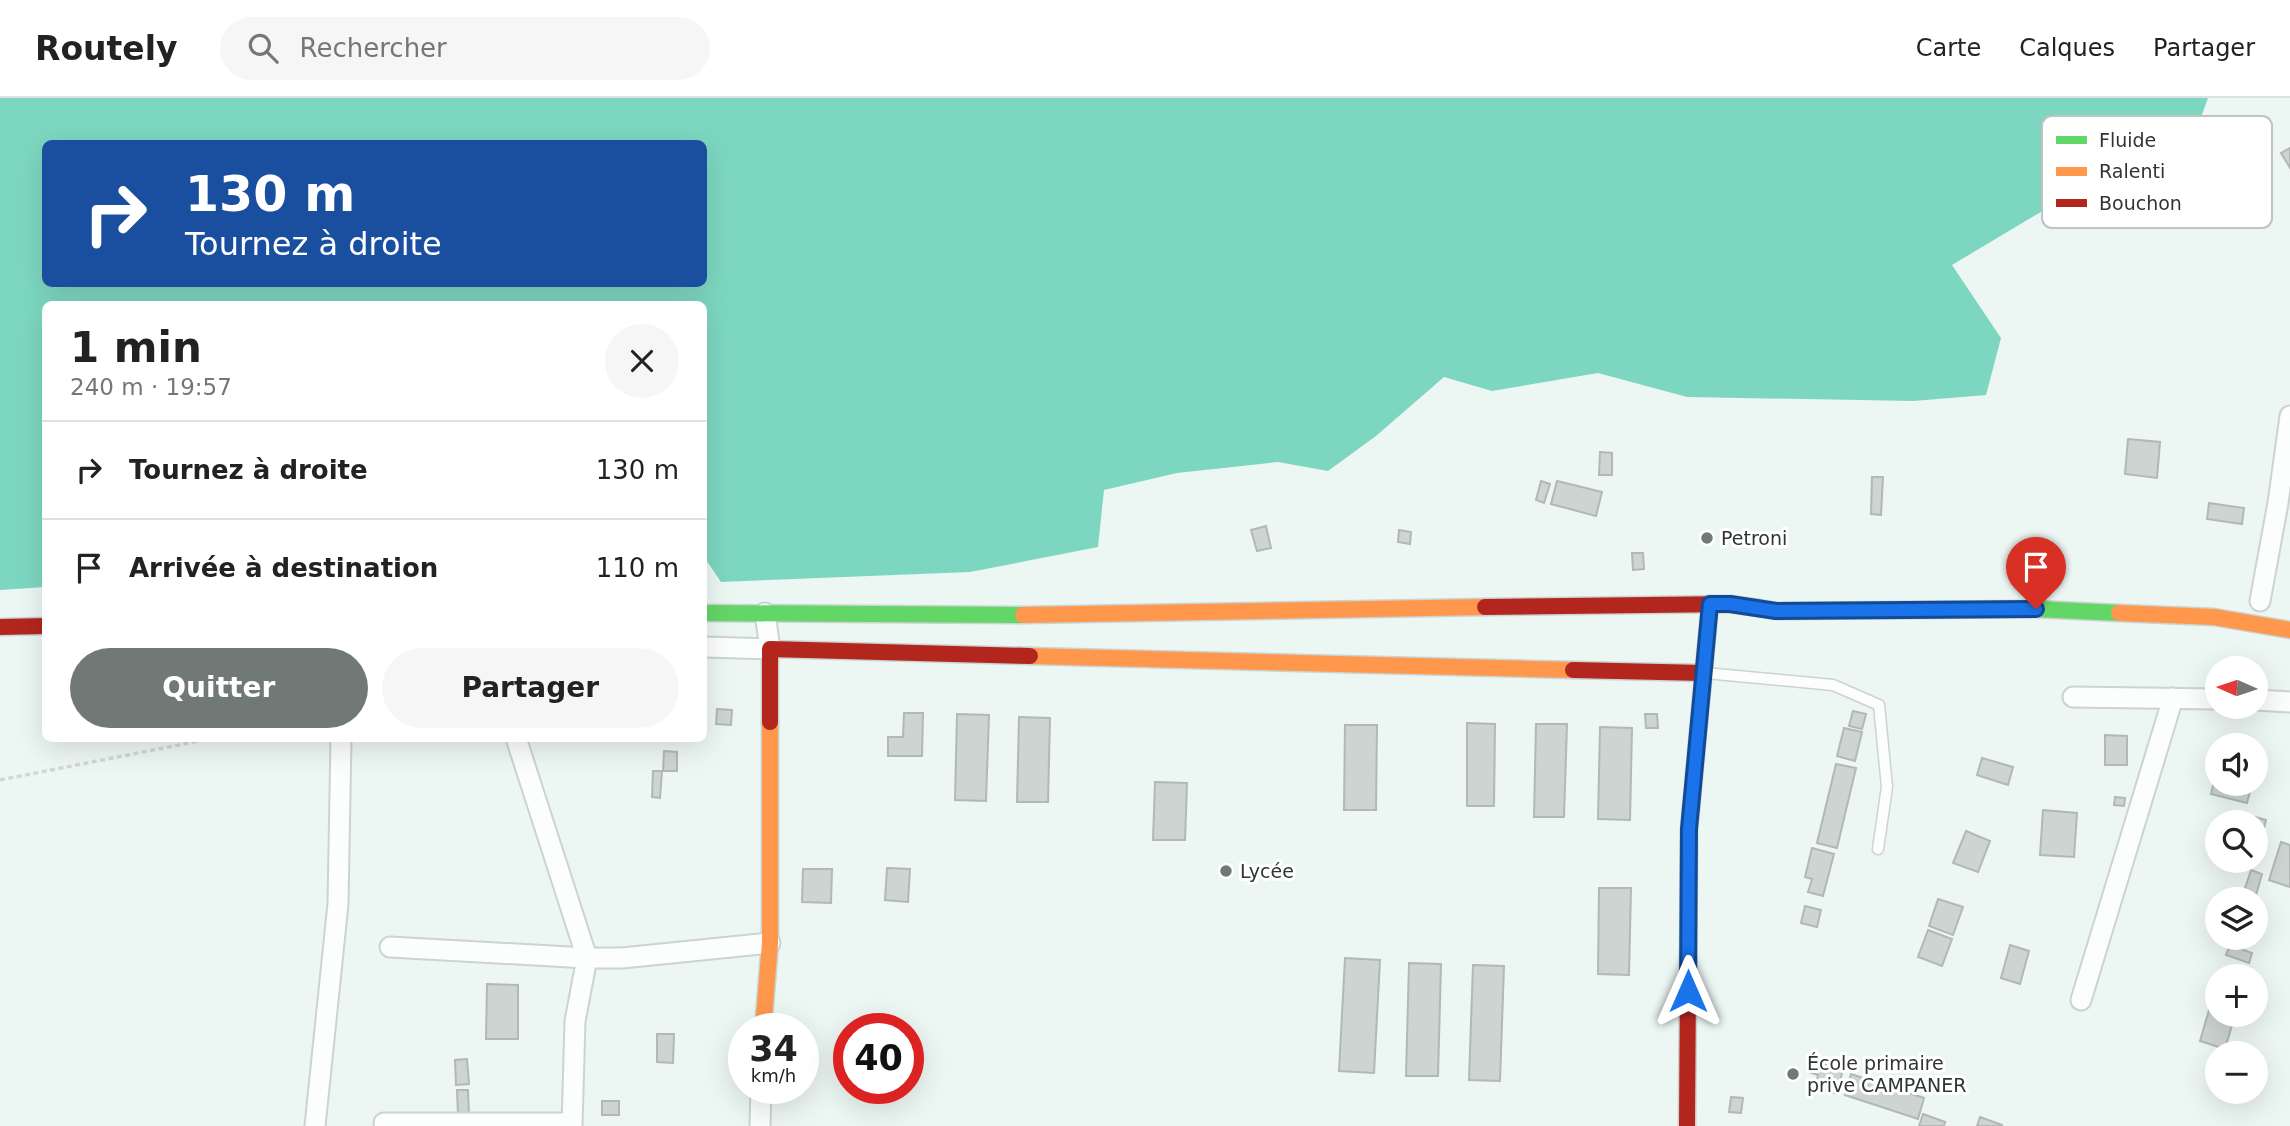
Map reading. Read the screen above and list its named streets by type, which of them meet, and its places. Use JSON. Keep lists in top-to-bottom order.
{
  "places": ["Petroni", "Lycée", "École primaire prive CAMPANER"],
  "legend": ["Fluide", "Ralenti", "Bouchon"],
  "north": "left",
  "page": {
    "header": "Routely",
    "search": "Rechercher",
    "nav": ["Carte", "Calques", "Partager"],
    "turn": ["130 m", "Tournez à droite"],
    "heading": ["1 min", "240 m · 19:57"],
    "list": [
      {
        "name": "Tournez à droite",
        "value": "130 m"
      },
      {
        "name": "Arrivée à destination",
        "value": "110 m"
      }
    ],
    "buttons": ["Quitter", "Partager"],
    "map_buttons": ["+", "−"],
    "speed": "34 km/h",
    "limit": "40"
  }
}
